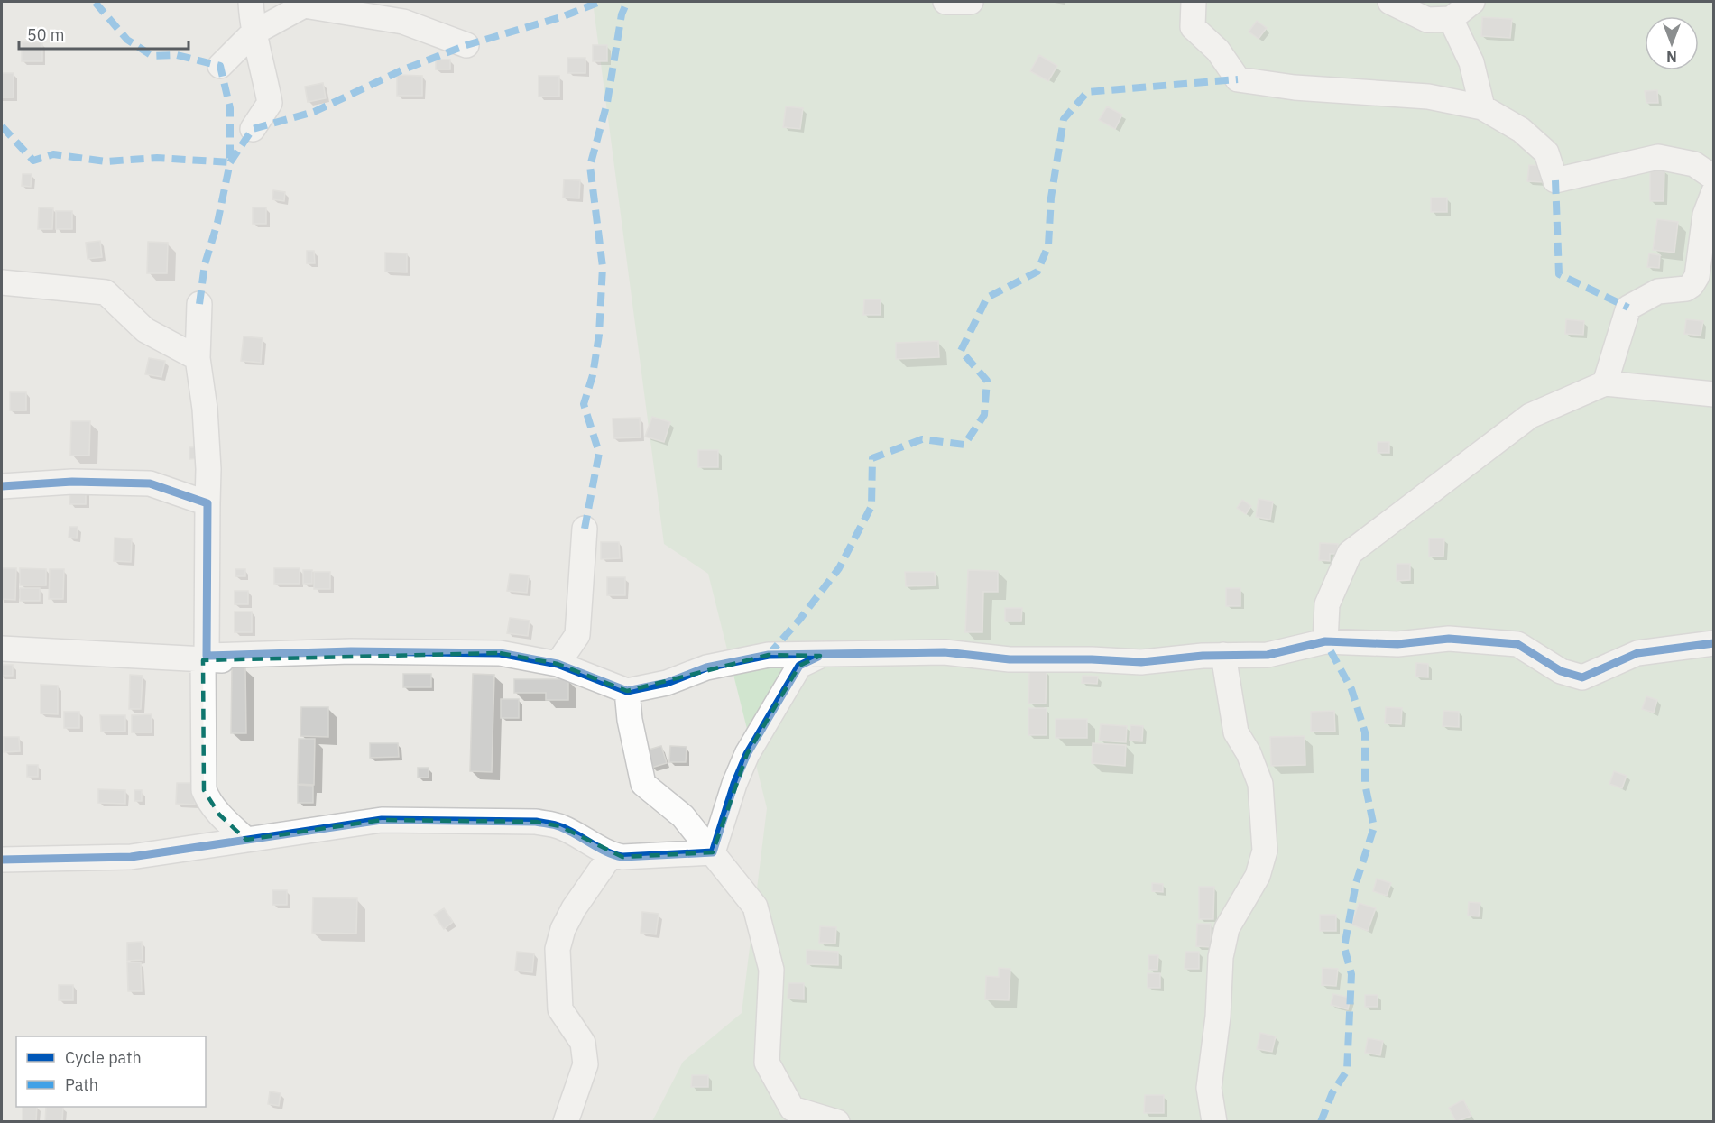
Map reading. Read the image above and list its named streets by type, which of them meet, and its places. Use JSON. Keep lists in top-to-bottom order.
{
  "legend": ["Cycle path", "Path"],
  "scale_bar": "50 m",
  "north": "bottom"
}
